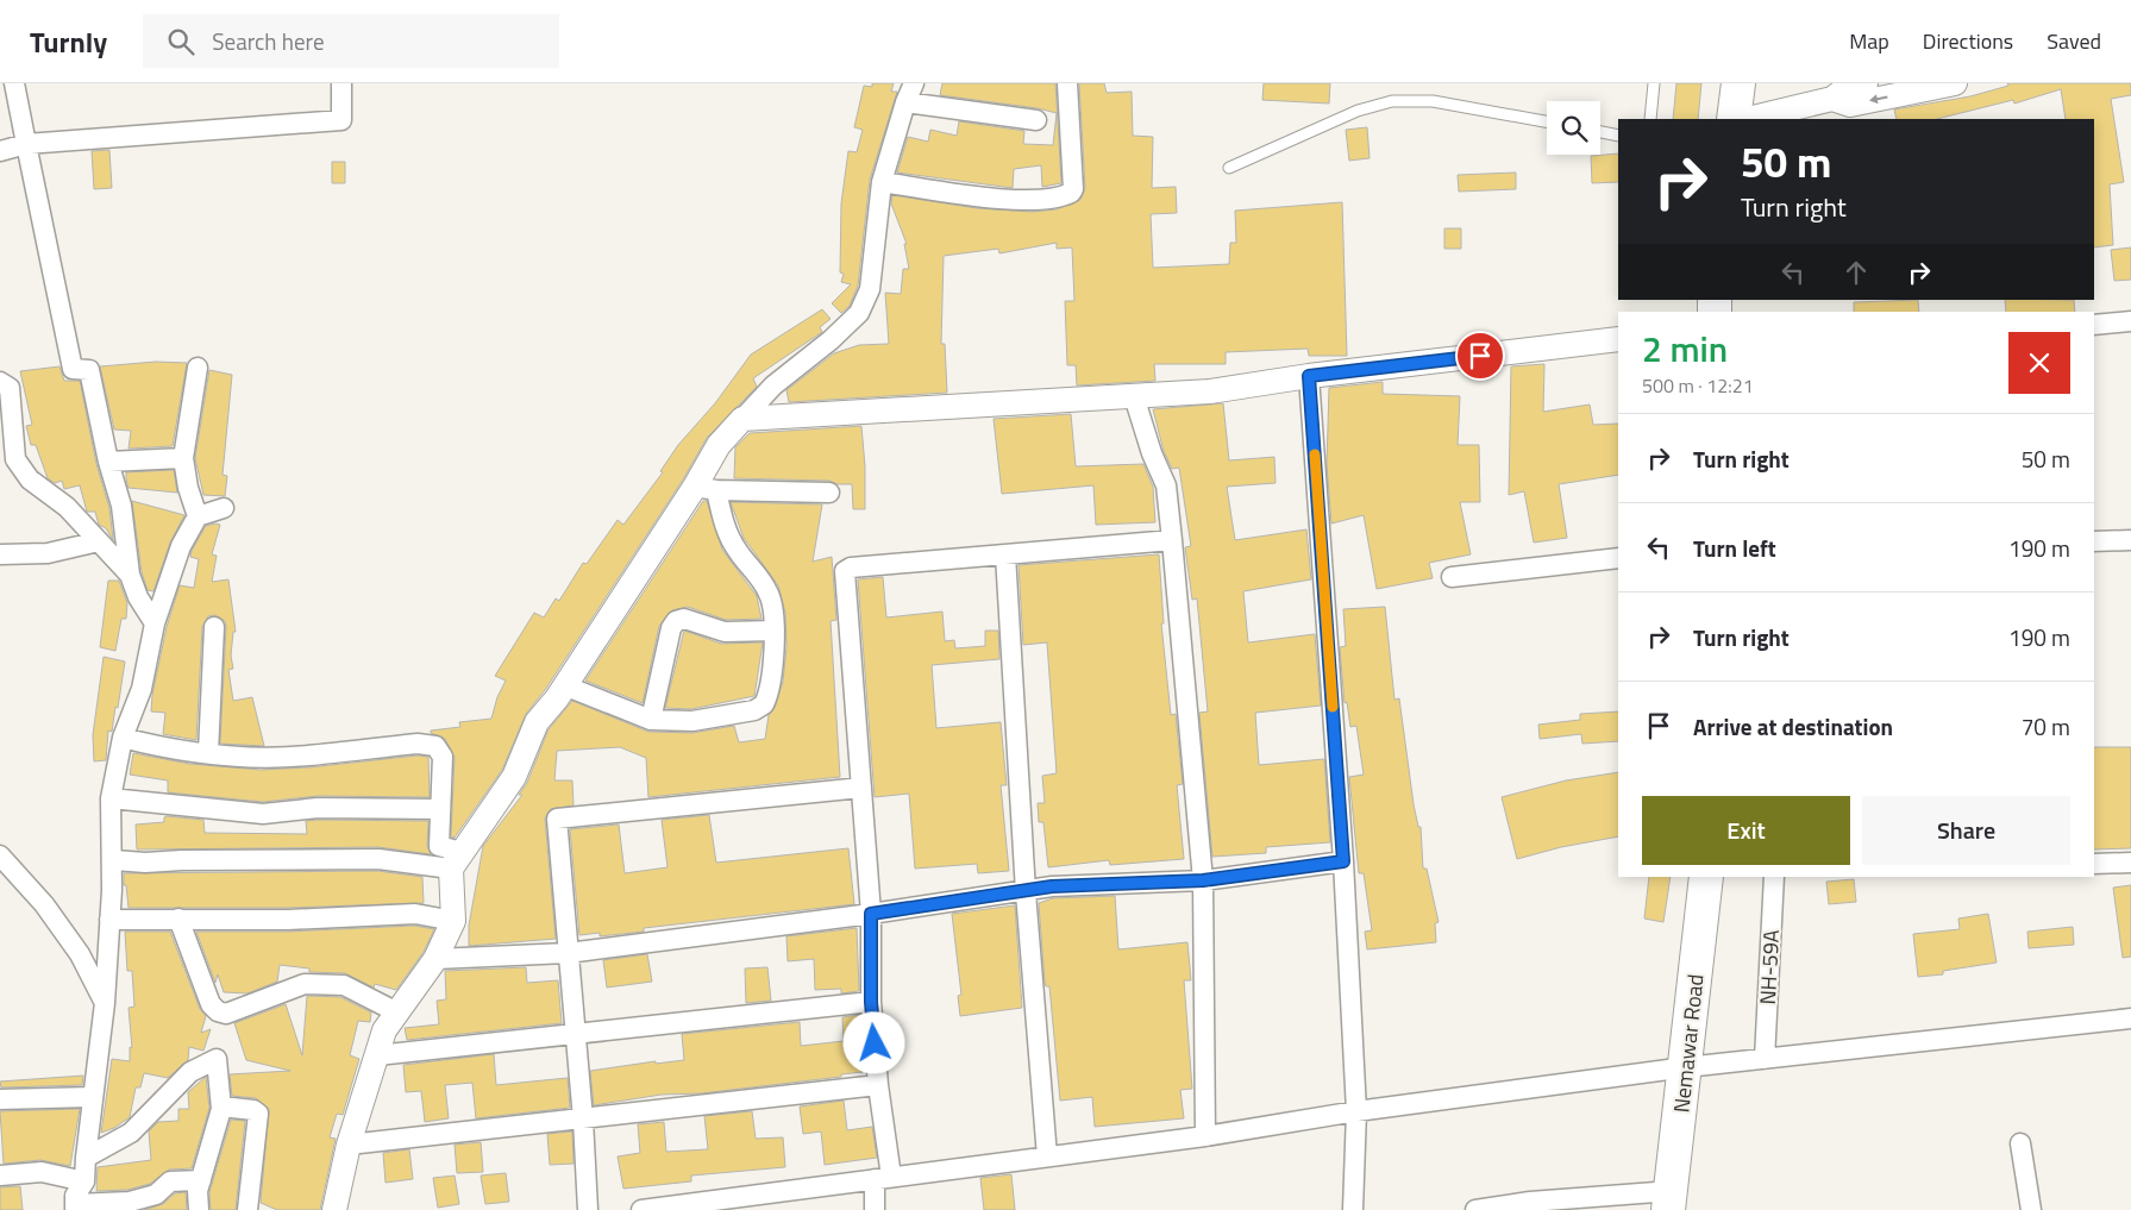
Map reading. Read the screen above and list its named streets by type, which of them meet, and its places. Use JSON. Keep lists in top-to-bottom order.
{
  "streets": {
    "highway": ["Nemawar Road"],
    "street": ["NH-59A"]
  },
  "page": {
    "header": "Turnly",
    "search": "Search here",
    "nav": ["Map", "Directions", "Saved"],
    "turn": ["50 m", "Turn right"],
    "heading": ["2 min", "500 m · 12:21"],
    "list": [
      {
        "name": "Turn right",
        "value": "50 m"
      },
      {
        "name": "Turn left",
        "value": "190 m"
      },
      {
        "name": "Turn right",
        "value": "190 m"
      },
      {
        "name": "Arrive at destination",
        "value": "70 m"
      }
    ],
    "buttons": ["Exit", "Share"]
  }
}
